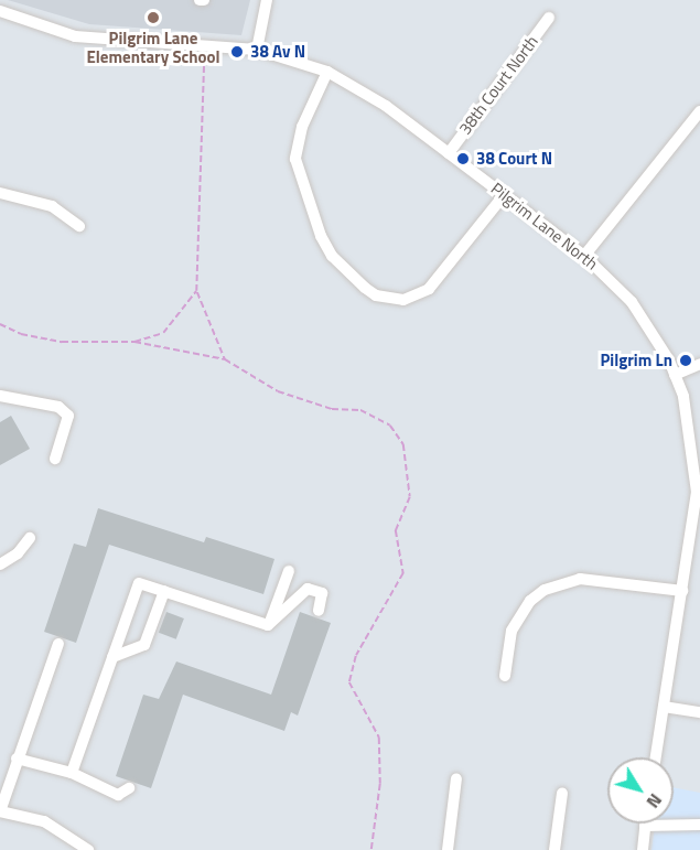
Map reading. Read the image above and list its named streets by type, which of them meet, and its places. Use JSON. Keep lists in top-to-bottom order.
{
  "streets": {
    "street": ["38th Court North", "Pilgrim Lane North"]
  },
  "crossings": [
    ["38th Court North", "Pilgrim Lane North"]
  ],
  "places": [
    "Pilgrim Lane Elementary School",
    "38 Av N",
    "38 Court N",
    "Pilgrim Ln"
  ],
  "north": "bottom right"
}
